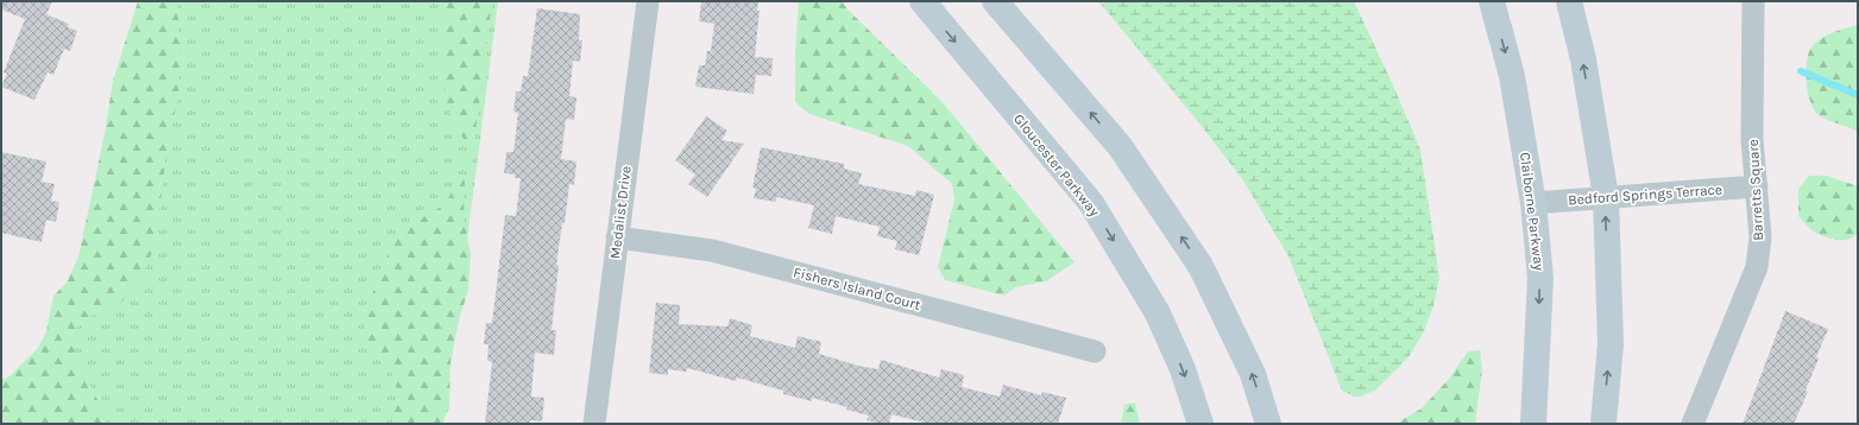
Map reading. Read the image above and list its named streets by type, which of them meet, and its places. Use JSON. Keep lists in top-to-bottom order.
{
  "streets": {
    "main road": ["Gloucester Parkway", "Claiborne Parkway"],
    "street": [
      "Barretts Square",
      "Bedford Springs Terrace",
      "Medalist Drive",
      "Fishers Island Court"
    ]
  },
  "crossings": [
    ["Barretts Square", "Bedford Springs Terrace"],
    ["Bedford Springs Terrace", "Claiborne Parkway"],
    ["Medalist Drive", "Fishers Island Court"]
  ]
}
